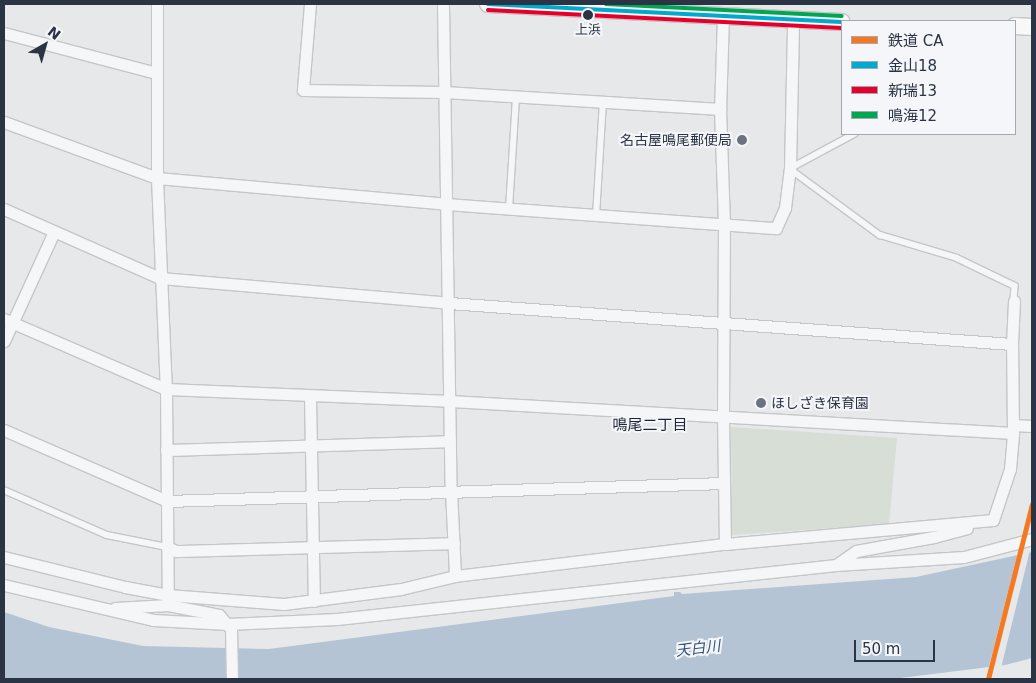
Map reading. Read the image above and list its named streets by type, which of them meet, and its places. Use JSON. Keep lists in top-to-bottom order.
{
  "districts": ["鳴尾二丁目"],
  "water": ["天白川"],
  "places": ["上浜", "名古屋鳴尾郵便局", "ほしざき保育園"],
  "lines": [
    "transit line 金山18",
    "transit line 鳴海12",
    "transit line 新瑞13",
    "rail line CA"
  ],
  "legend": [
    "鉄道 CA",
    "金山18",
    "新瑞13",
    "鳴海12"
  ],
  "scale_bar": "50 m",
  "north": "top right"
}
